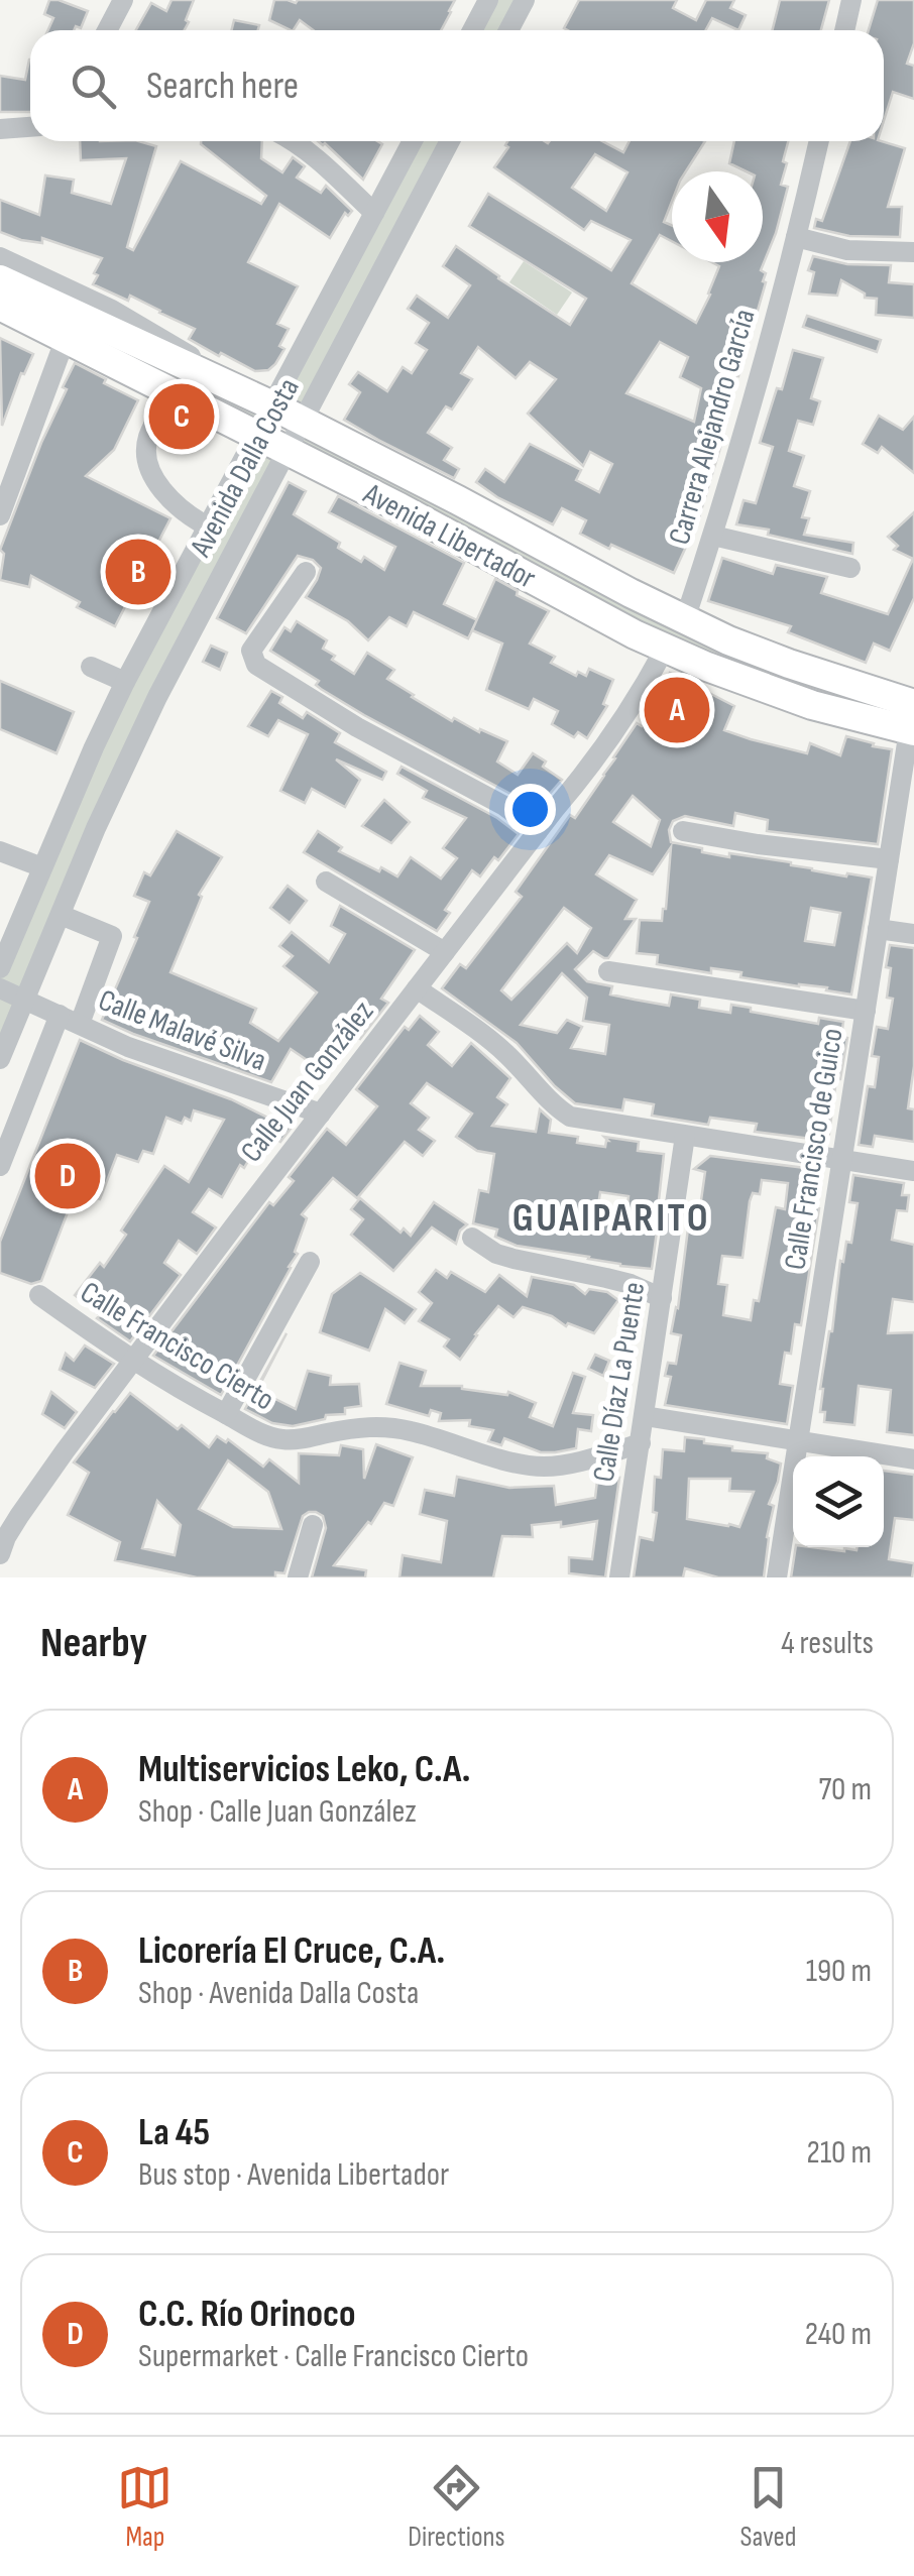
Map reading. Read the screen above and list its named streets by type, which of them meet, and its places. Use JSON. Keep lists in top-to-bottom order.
{
  "streets": {
    "main road": ["Avenida Libertador"],
    "street": [
      "Carrera Alejandro García",
      "Avenida Dalla Costa",
      "Calle Malavé Silva",
      "Calle Juan González",
      "Calle Francisco de Guico",
      "Calle Francisco Cierto",
      "Calle Díaz La Puente"
    ]
  },
  "crossings": [
    ["Carrera Alejandro García", "Avenida Libertador"],
    ["Avenida Dalla Costa", "Avenida Libertador"],
    ["Avenida Dalla Costa", "Calle Malavé Silva"],
    ["Avenida Libertador", "Calle Juan González"],
    ["Avenida Libertador", "Calle Francisco de Guico"],
    ["Calle Malavé Silva", "Calle Juan González"],
    ["Calle Juan González", "Calle Francisco Cierto"],
    ["Calle Francisco Cierto", "Calle Díaz La Puente"]
  ],
  "districts": ["GUAIPARITO"],
  "north": "bottom",
  "page": {
    "search": "Search here",
    "pins": [
      "C",
      "B",
      "A",
      "D"
    ],
    "heading": ["Nearby", "4 results"],
    "list": [
      {
        "mark": "A",
        "name": "Multiservicios Leko, C.A.",
        "note": "Shop · Calle Juan González",
        "value": "70 m"
      },
      {
        "mark": "B",
        "name": "Licorería El Cruce, C.A.",
        "note": "Shop · Avenida Dalla Costa",
        "value": "190 m"
      },
      {
        "mark": "C",
        "name": "La 45",
        "note": "Bus stop · Avenida Libertador",
        "value": "210 m"
      },
      {
        "mark": "D",
        "name": "C.C. Río Orinoco",
        "note": "Supermarket · Calle Francisco Cierto",
        "value": "240 m"
      }
    ],
    "nav": ["Map", "Directions", "Saved"]
  }
}
